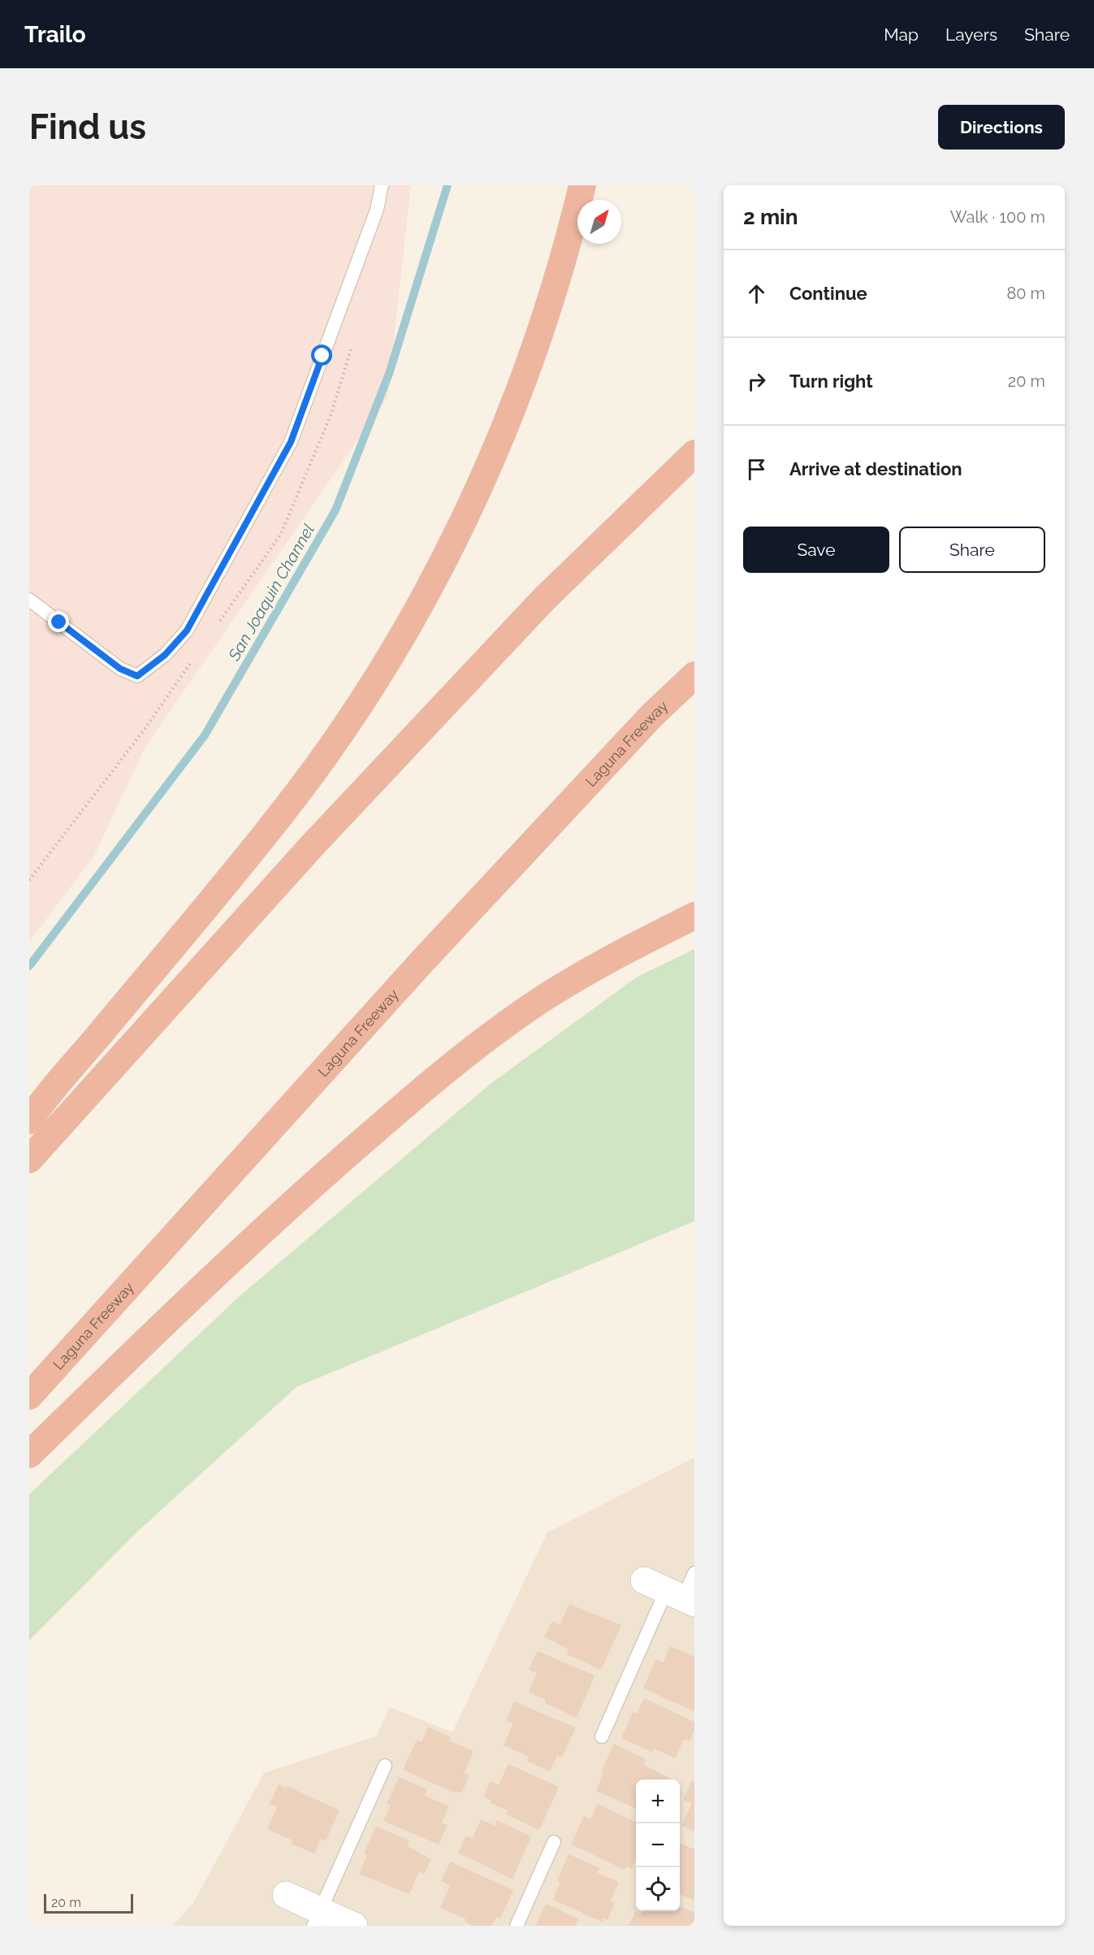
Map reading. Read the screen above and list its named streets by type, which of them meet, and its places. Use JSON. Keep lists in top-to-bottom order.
{
  "streets": {
    "highway": ["Laguna Freeway"]
  },
  "water": ["San Joaquin Channel"],
  "scale_bar": "20 m",
  "north": "top right",
  "page": {
    "header": "Trailo",
    "nav": ["Map", "Layers", "Share"],
    "buttons": [
      "Directions",
      ["Save", "Share"]
    ],
    "title": "Find us",
    "heading": ["2 min", "Walk · 100 m"],
    "list": [
      ["Continue", "80 m"],
      ["Turn right", "20 m"],
      "Arrive at destination"
    ],
    "map_buttons": ["+", "−"],
    "scale": "20 m"
  }
}
